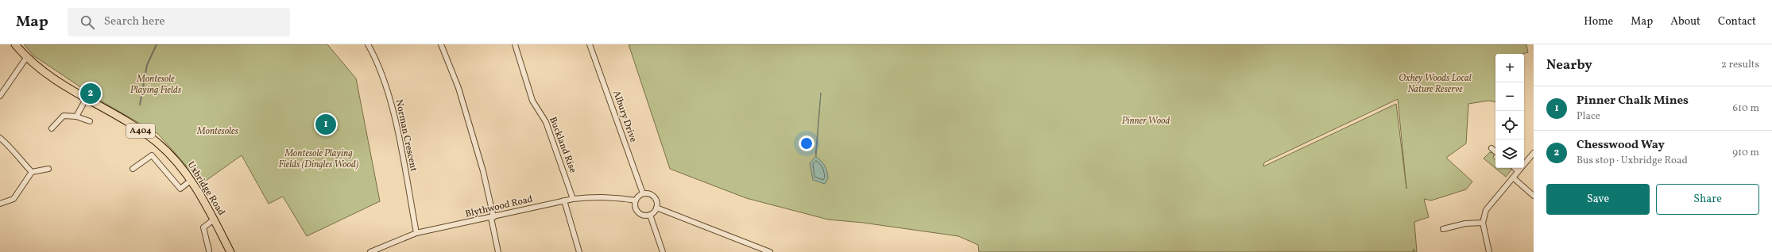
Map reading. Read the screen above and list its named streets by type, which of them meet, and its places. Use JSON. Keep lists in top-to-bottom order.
{
  "streets": {
    "main road": ["A404", "Uxbridge Road"],
    "street": [
      "Albury Drive",
      "Norman Crescent",
      "Buckland Rise",
      "Blythwood Road"
    ]
  },
  "crossings": [
    ["Albury Drive", "Blythwood Road"],
    ["Norman Crescent", "Blythwood Road"],
    ["Buckland Rise", "Blythwood Road"]
  ],
  "parks": [
    "Oxhey Woods Local Nature Reserve",
    "Montesole Playing Fields",
    "Pinner Wood",
    "Montesoles",
    "Montesole Playing Fields (Dingles Wood)"
  ],
  "page": {
    "header": "Map",
    "search": "Search here",
    "nav": [
      "Home",
      "Map",
      "About",
      "Contact"
    ],
    "heading": ["Nearby", "2 results"],
    "map_buttons": ["+", "−"],
    "pins": ["2", "1"],
    "list": [
      {
        "mark": "1",
        "name": "Pinner Chalk Mines",
        "note": "Place",
        "value": "610 m"
      },
      {
        "mark": "2",
        "name": "Chesswood Way",
        "note": "Bus stop · Uxbridge Road",
        "value": "910 m"
      }
    ],
    "buttons": ["Save", "Share"]
  }
}
